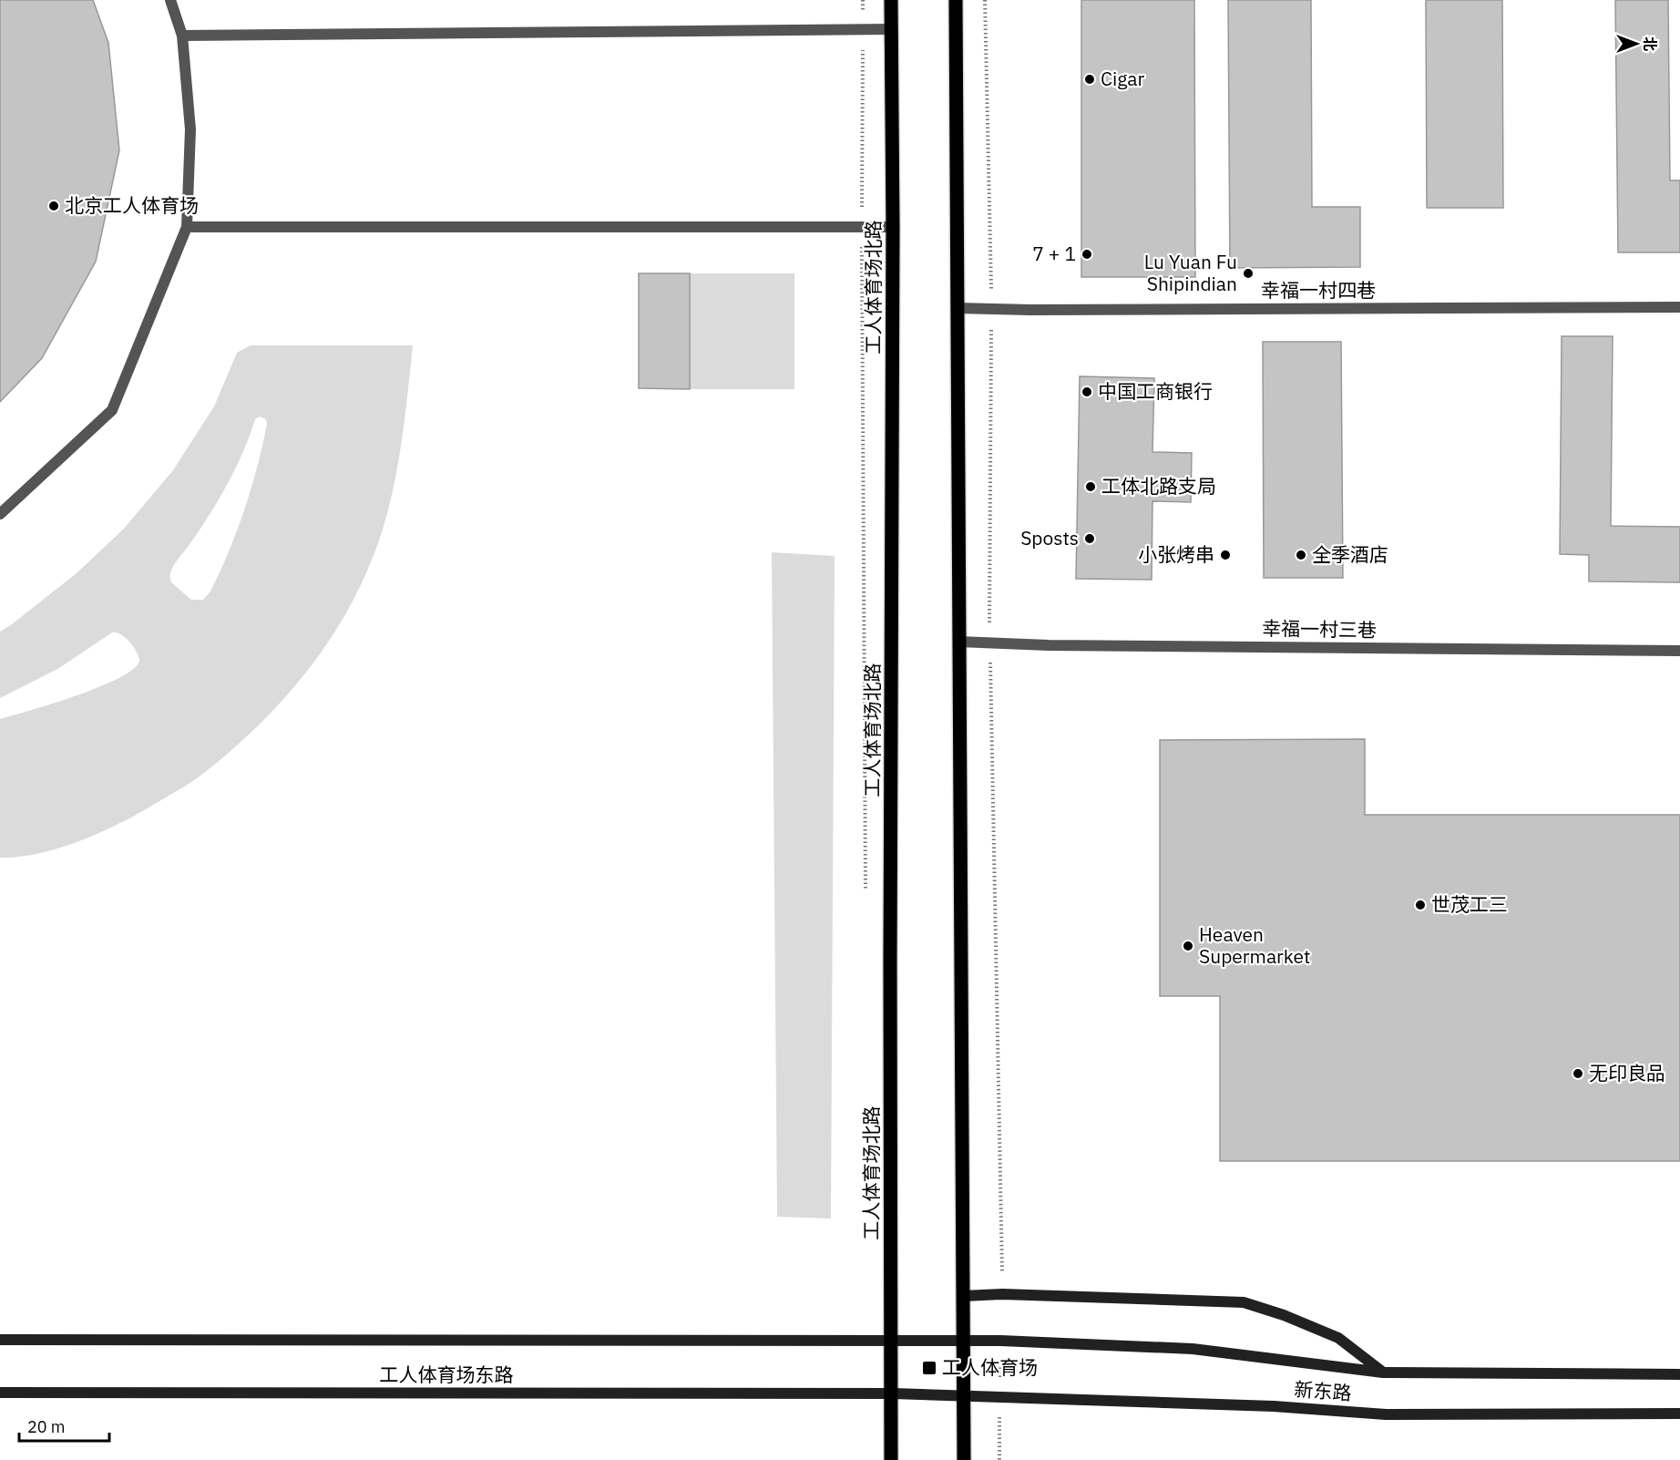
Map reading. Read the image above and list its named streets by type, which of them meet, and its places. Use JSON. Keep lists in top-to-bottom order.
{
  "streets": {
    "main road": ["工人体育场北路", "工人体育场东路", "新东路"],
    "street": ["幸福一村四巷", "幸福一村三巷"]
  },
  "crossings": [
    ["工人体育场北路", "工人体育场东路"],
    ["工人体育场东路", "新东路"]
  ],
  "places": {
    "other": [
      "Cigar",
      "北京工人体育场",
      "7 + 1",
      "Lu Yuan Fu Shipindian",
      "中国工商银行",
      "工体北路支局",
      "Sposts",
      "小张烤串",
      "全季酒店",
      "世茂工三",
      "Heaven Supermarket",
      "无印良品"
    ],
    "transit": ["工人体育场"]
  },
  "scale_bar": "20 m",
  "north": "right"
}
